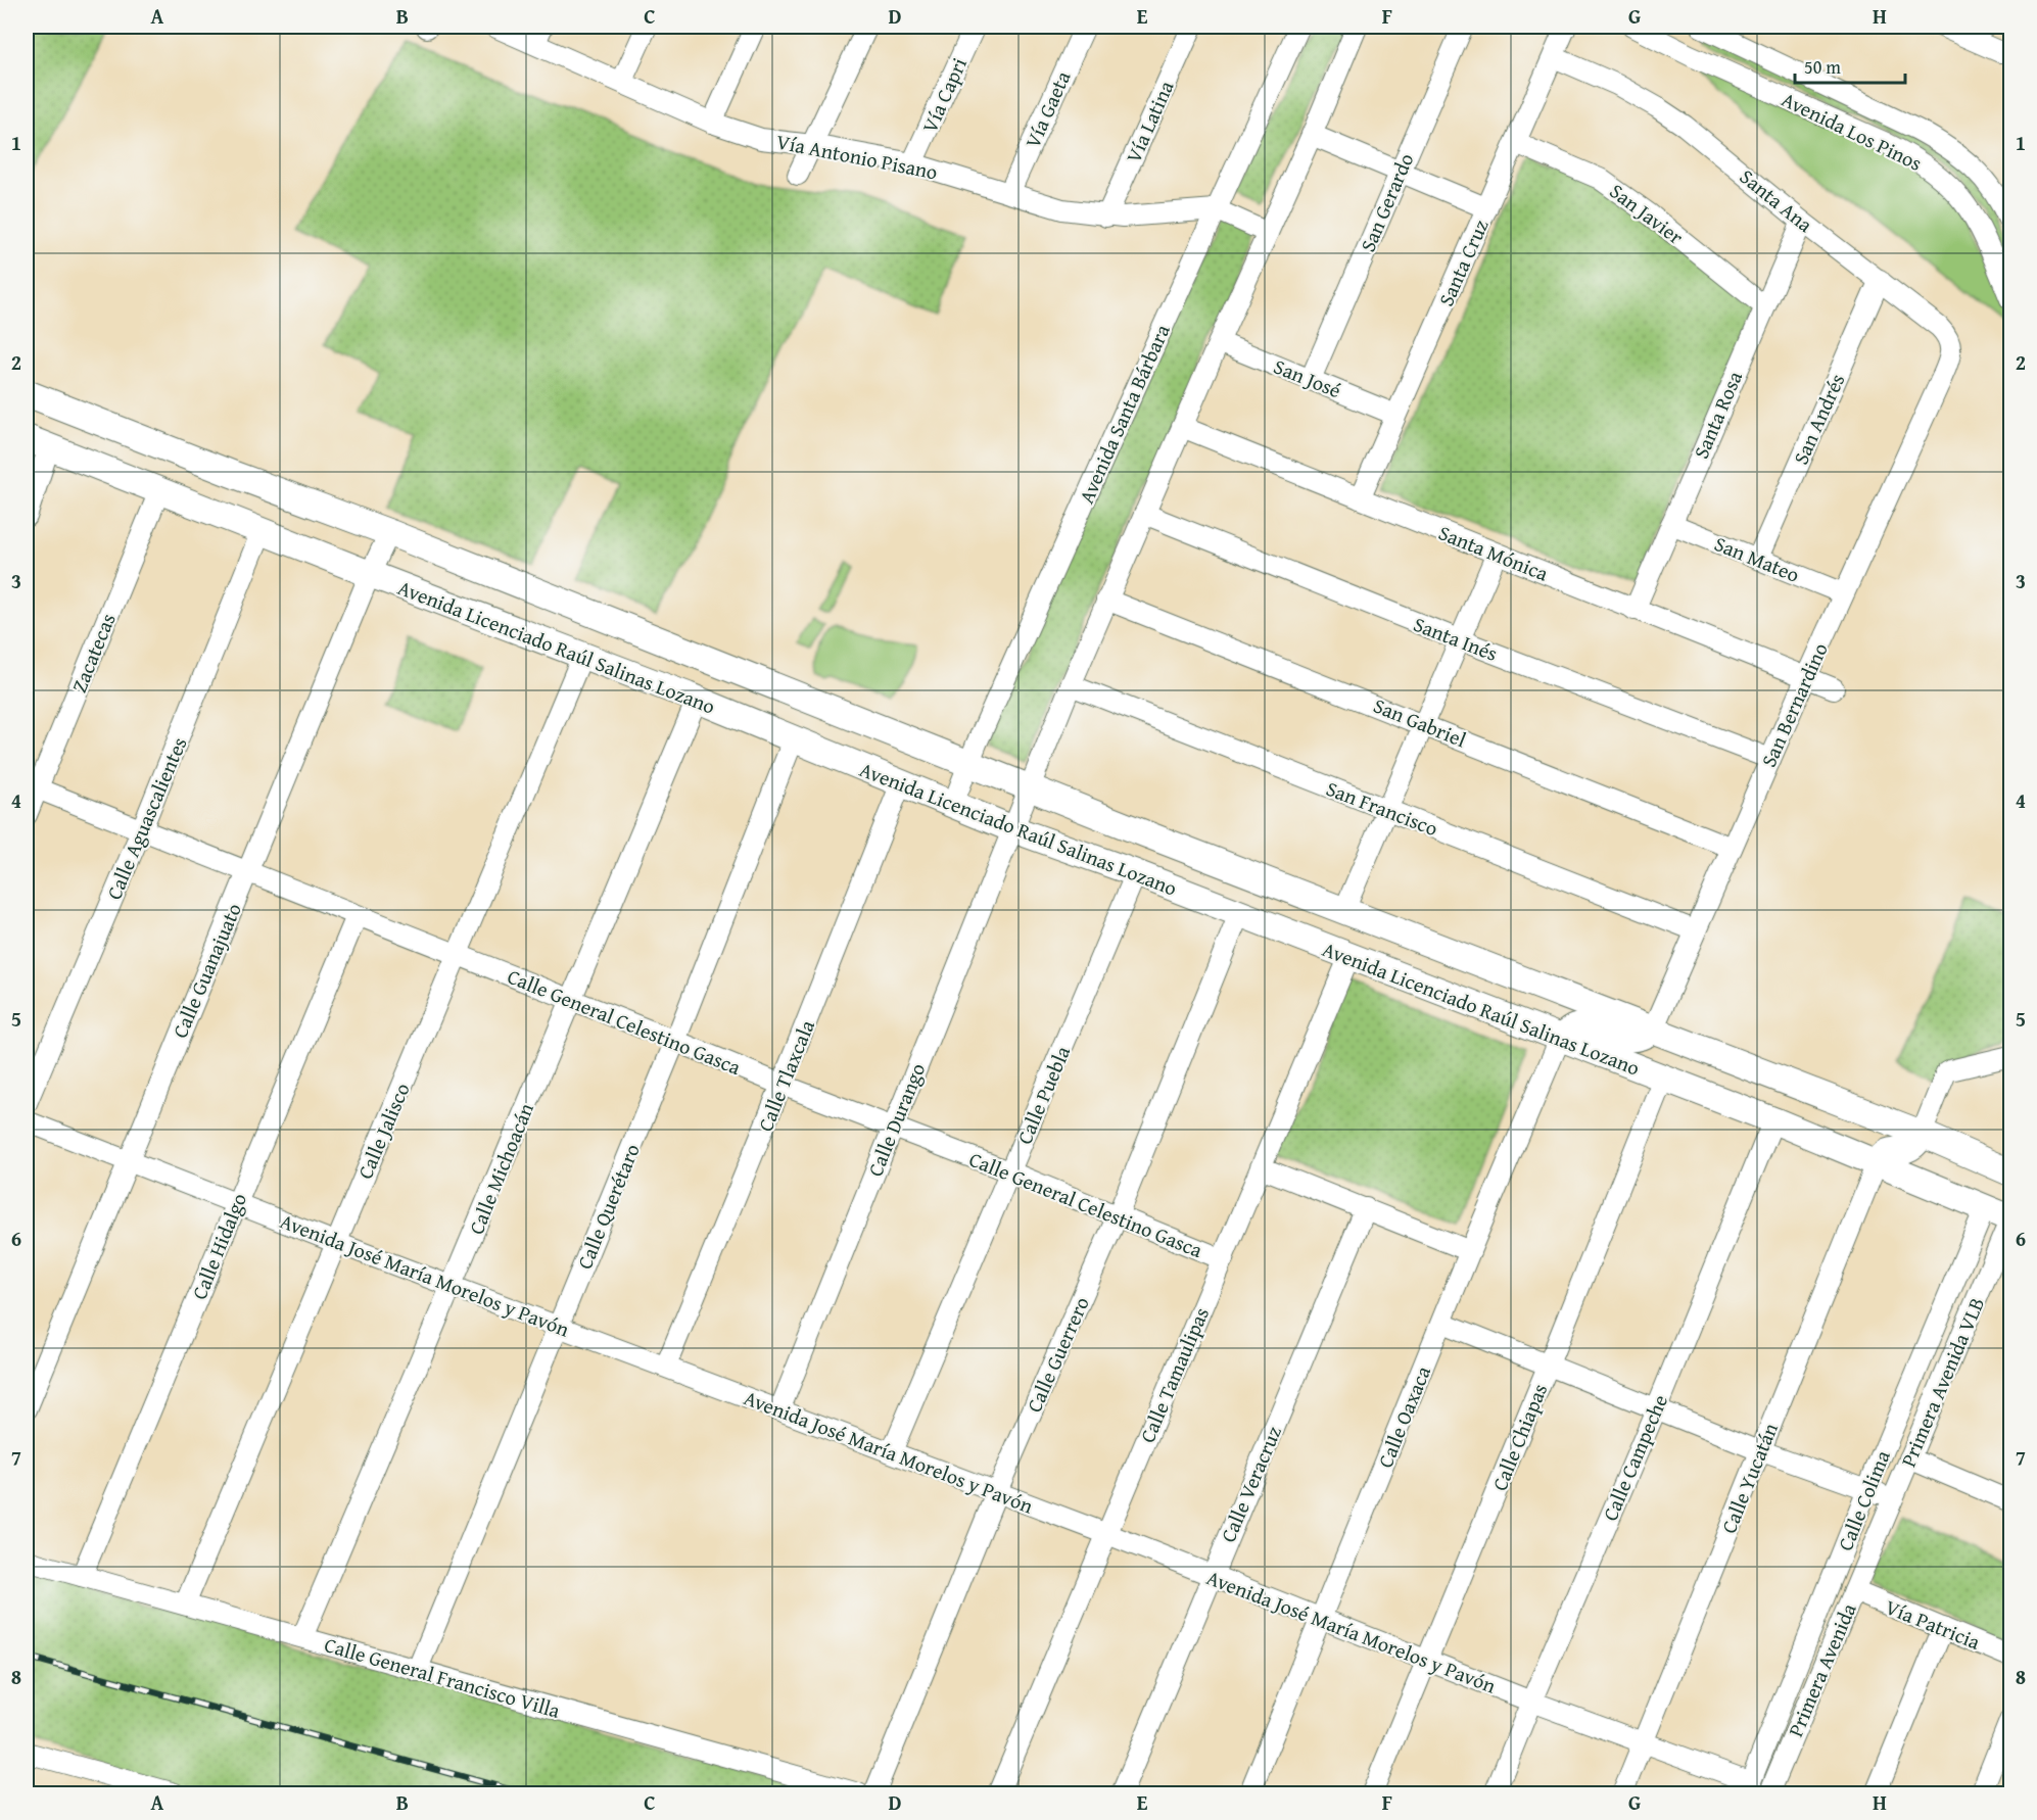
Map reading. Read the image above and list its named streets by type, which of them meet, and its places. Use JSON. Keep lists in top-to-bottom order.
{
  "streets": {
    "main road": ["Avenida Licenciado Raúl Salinas Lozano"],
    "street": [
      "Vía Capri",
      "Vía Gaeta",
      "Vía Latina",
      "Avenida Los Pinos",
      "Vía Antonio Pisano",
      "Santa Ana",
      "San Gerardo",
      "San Javier",
      "Santa Cruz",
      "San José",
      "Avenida Santa Bárbara",
      "Santa Rosa",
      "San Andrés",
      "Santa Mónica",
      "San Mateo",
      "Santa Inés",
      "Zacatecas",
      "San Bernardino",
      "San Gabriel",
      "San Francisco",
      "Calle Aguascalientes",
      "Calle Guanajuato",
      "Calle General Celestino Gasca",
      "Calle Tlaxcala",
      "Calle Puebla",
      "Calle Durango",
      "Calle Jalisco",
      "Calle Michoacán",
      "Calle Querétaro",
      "Calle Hidalgo",
      "Avenida José María Morelos y Pavón",
      "Calle Guerrero",
      "Calle Tamaulipas",
      "Primera Avenida VLB",
      "Calle Oaxaca",
      "Calle Chiapas",
      "Calle Campeche",
      "Calle Yucatán",
      "Calle Veracruz",
      "Calle Colima",
      "Vía Patricia",
      "Primera Avenida",
      "Calle General Francisco Villa"
    ]
  },
  "crossings": [
    ["Vía Capri", "Vía Antonio Pisano"],
    ["Vía Gaeta", "Vía Antonio Pisano"],
    ["Vía Latina", "Vía Antonio Pisano"],
    ["Vía Antonio Pisano", "Avenida Santa Bárbara"],
    ["Santa Ana", "Santa Cruz"],
    ["Santa Ana", "Santa Rosa"],
    ["Santa Ana", "San Andrés"],
    ["Santa Ana", "San Bernardino"],
    ["San Gerardo", "San José"],
    ["San Javier", "Santa Cruz"],
    ["San Javier", "Santa Rosa"],
    ["Santa Cruz", "San José"],
    ["Santa Cruz", "Santa Mónica"],
    ["Avenida Santa Bárbara", "Avenida Licenciado Raúl Salinas Lozano"],
    ["Santa Rosa", "Santa Mónica"],
    ["Santa Rosa", "San Mateo"],
    ["San Andrés", "San Mateo"],
    ["Santa Mónica", "San Bernardino"],
    ["San Mateo", "San Bernardino"],
    ["Santa Inés", "San Bernardino"],
    ["Avenida Licenciado Raúl Salinas Lozano", "Zacatecas"],
    ["Avenida Licenciado Raúl Salinas Lozano", "San Bernardino"],
    ["Avenida Licenciado Raúl Salinas Lozano", "Calle Aguascalientes"],
    ["Avenida Licenciado Raúl Salinas Lozano", "Calle Guanajuato"],
    ["Avenida Licenciado Raúl Salinas Lozano", "Calle Tlaxcala"],
    ["Avenida Licenciado Raúl Salinas Lozano", "Calle Puebla"],
    ["Avenida Licenciado Raúl Salinas Lozano", "Calle Durango"],
    ["Avenida Licenciado Raúl Salinas Lozano", "Calle Jalisco"],
    ["Avenida Licenciado Raúl Salinas Lozano", "Calle Michoacán"],
    ["Avenida Licenciado Raúl Salinas Lozano", "Calle Querétaro"],
    ["Avenida Licenciado Raúl Salinas Lozano", "Calle Guerrero"],
    ["Avenida Licenciado Raúl Salinas Lozano", "Calle Tamaulipas"],
    ["Avenida Licenciado Raúl Salinas Lozano", "Primera Avenida VLB"],
    ["Avenida Licenciado Raúl Salinas Lozano", "Calle Oaxaca"],
    ["Avenida Licenciado Raúl Salinas Lozano", "Calle Chiapas"],
    ["Avenida Licenciado Raúl Salinas Lozano", "Calle Campeche"],
    ["Avenida Licenciado Raúl Salinas Lozano", "Calle Yucatán"],
    ["Avenida Licenciado Raúl Salinas Lozano", "Calle Colima"],
    ["Zacatecas", "Calle General Celestino Gasca"],
    ["San Bernardino", "San Gabriel"],
    ["San Bernardino", "San Francisco"],
    ["Calle Aguascalientes", "Calle General Celestino Gasca"],
    ["Calle Guanajuato", "Calle General Celestino Gasca"],
    ["Calle Guanajuato", "Avenida José María Morelos y Pavón"],
    ["Calle General Celestino Gasca", "Calle Tlaxcala"],
    ["Calle General Celestino Gasca", "Calle Puebla"],
    ["Calle General Celestino Gasca", "Calle Durango"],
    ["Calle General Celestino Gasca", "Calle Jalisco"],
    ["Calle General Celestino Gasca", "Calle Michoacán"],
    ["Calle General Celestino Gasca", "Calle Querétaro"],
    ["Calle General Celestino Gasca", "Calle Hidalgo"],
    ["Calle General Celestino Gasca", "Calle Guerrero"],
    ["Calle General Celestino Gasca", "Calle Tamaulipas"],
    ["Calle Tlaxcala", "Avenida José María Morelos y Pavón"],
    ["Calle Puebla", "Avenida José María Morelos y Pavón"],
    ["Calle Durango", "Avenida José María Morelos y Pavón"],
    ["Calle Jalisco", "Avenida José María Morelos y Pavón"],
    ["Calle Jalisco", "Calle General Francisco Villa"],
    ["Calle Michoacán", "Avenida José María Morelos y Pavón"],
    ["Calle Michoacán", "Calle General Francisco Villa"],
    ["Calle Querétaro", "Avenida José María Morelos y Pavón"],
    ["Calle Querétaro", "Calle General Francisco Villa"],
    ["Calle Hidalgo", "Avenida José María Morelos y Pavón"],
    ["Calle Hidalgo", "Calle General Francisco Villa"],
    ["Avenida José María Morelos y Pavón", "Calle Guerrero"],
    ["Avenida José María Morelos y Pavón", "Calle Tamaulipas"],
    ["Avenida José María Morelos y Pavón", "Calle Oaxaca"],
    ["Avenida José María Morelos y Pavón", "Calle Chiapas"],
    ["Avenida José María Morelos y Pavón", "Calle Campeche"],
    ["Avenida José María Morelos y Pavón", "Calle Yucatán"],
    ["Avenida José María Morelos y Pavón", "Calle Veracruz"],
    ["Avenida José María Morelos y Pavón", "Calle Colima"],
    ["Primera Avenida VLB", "Primera Avenida"],
    ["Vía Patricia", "Primera Avenida"]
  ],
  "scale_bar": "50 m",
  "grid": {
    "columns": [
      "A",
      "B",
      "C",
      "D",
      "E",
      "F",
      "G",
      "H"
    ],
    "rows": [
      "1",
      "2",
      "3",
      "4",
      "5",
      "6",
      "7",
      "8"
    ]
  }
}
